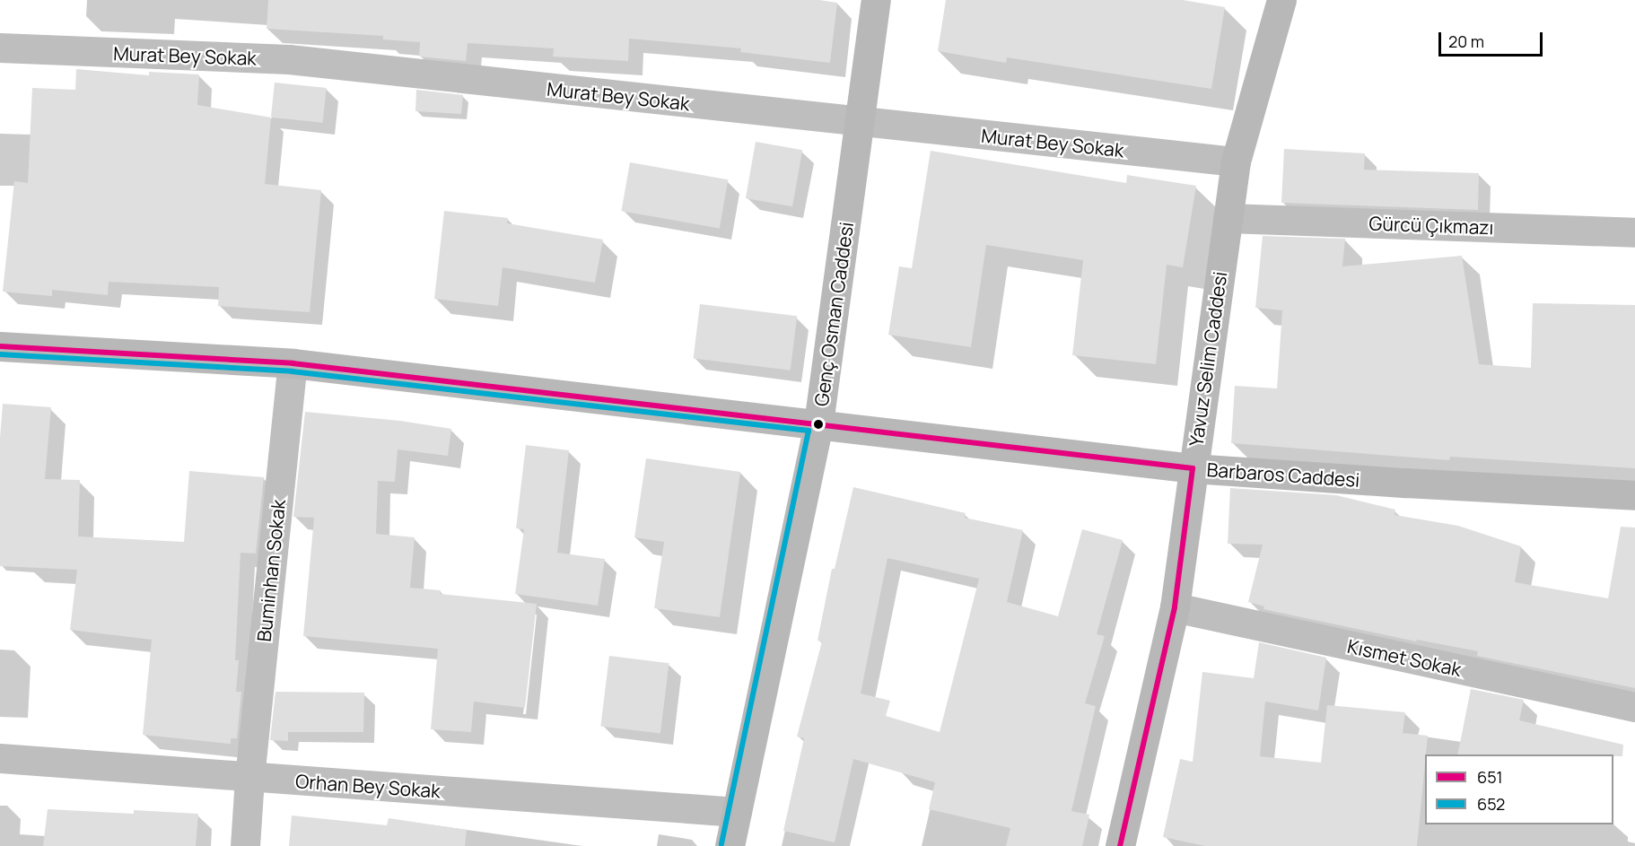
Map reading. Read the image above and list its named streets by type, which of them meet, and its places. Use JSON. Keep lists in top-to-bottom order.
{
  "streets": {
    "street": [
      "Murat Bey Sokak",
      "Gürcü Çıkmazı",
      "Genç Osman Caddesi",
      "Yavuz Selim Caddesi",
      "Barbaros Caddesi",
      "Buminhan Sokak",
      "Kısmet Sokak",
      "Orhan Bey Sokak"
    ]
  },
  "crossings": [
    ["Murat Bey Sokak", "Genç Osman Caddesi"],
    ["Murat Bey Sokak", "Yavuz Selim Caddesi"],
    ["Gürcü Çıkmazı", "Yavuz Selim Caddesi"],
    ["Genç Osman Caddesi", "Barbaros Caddesi"],
    ["Genç Osman Caddesi", "Orhan Bey Sokak"],
    ["Yavuz Selim Caddesi", "Barbaros Caddesi"],
    ["Yavuz Selim Caddesi", "Kısmet Sokak"],
    ["Barbaros Caddesi", "Buminhan Sokak"],
    ["Buminhan Sokak", "Orhan Bey Sokak"]
  ],
  "lines": ["transit line 651", "transit line 652"],
  "legend": ["651", "652"],
  "scale_bar": "20 m"
}
